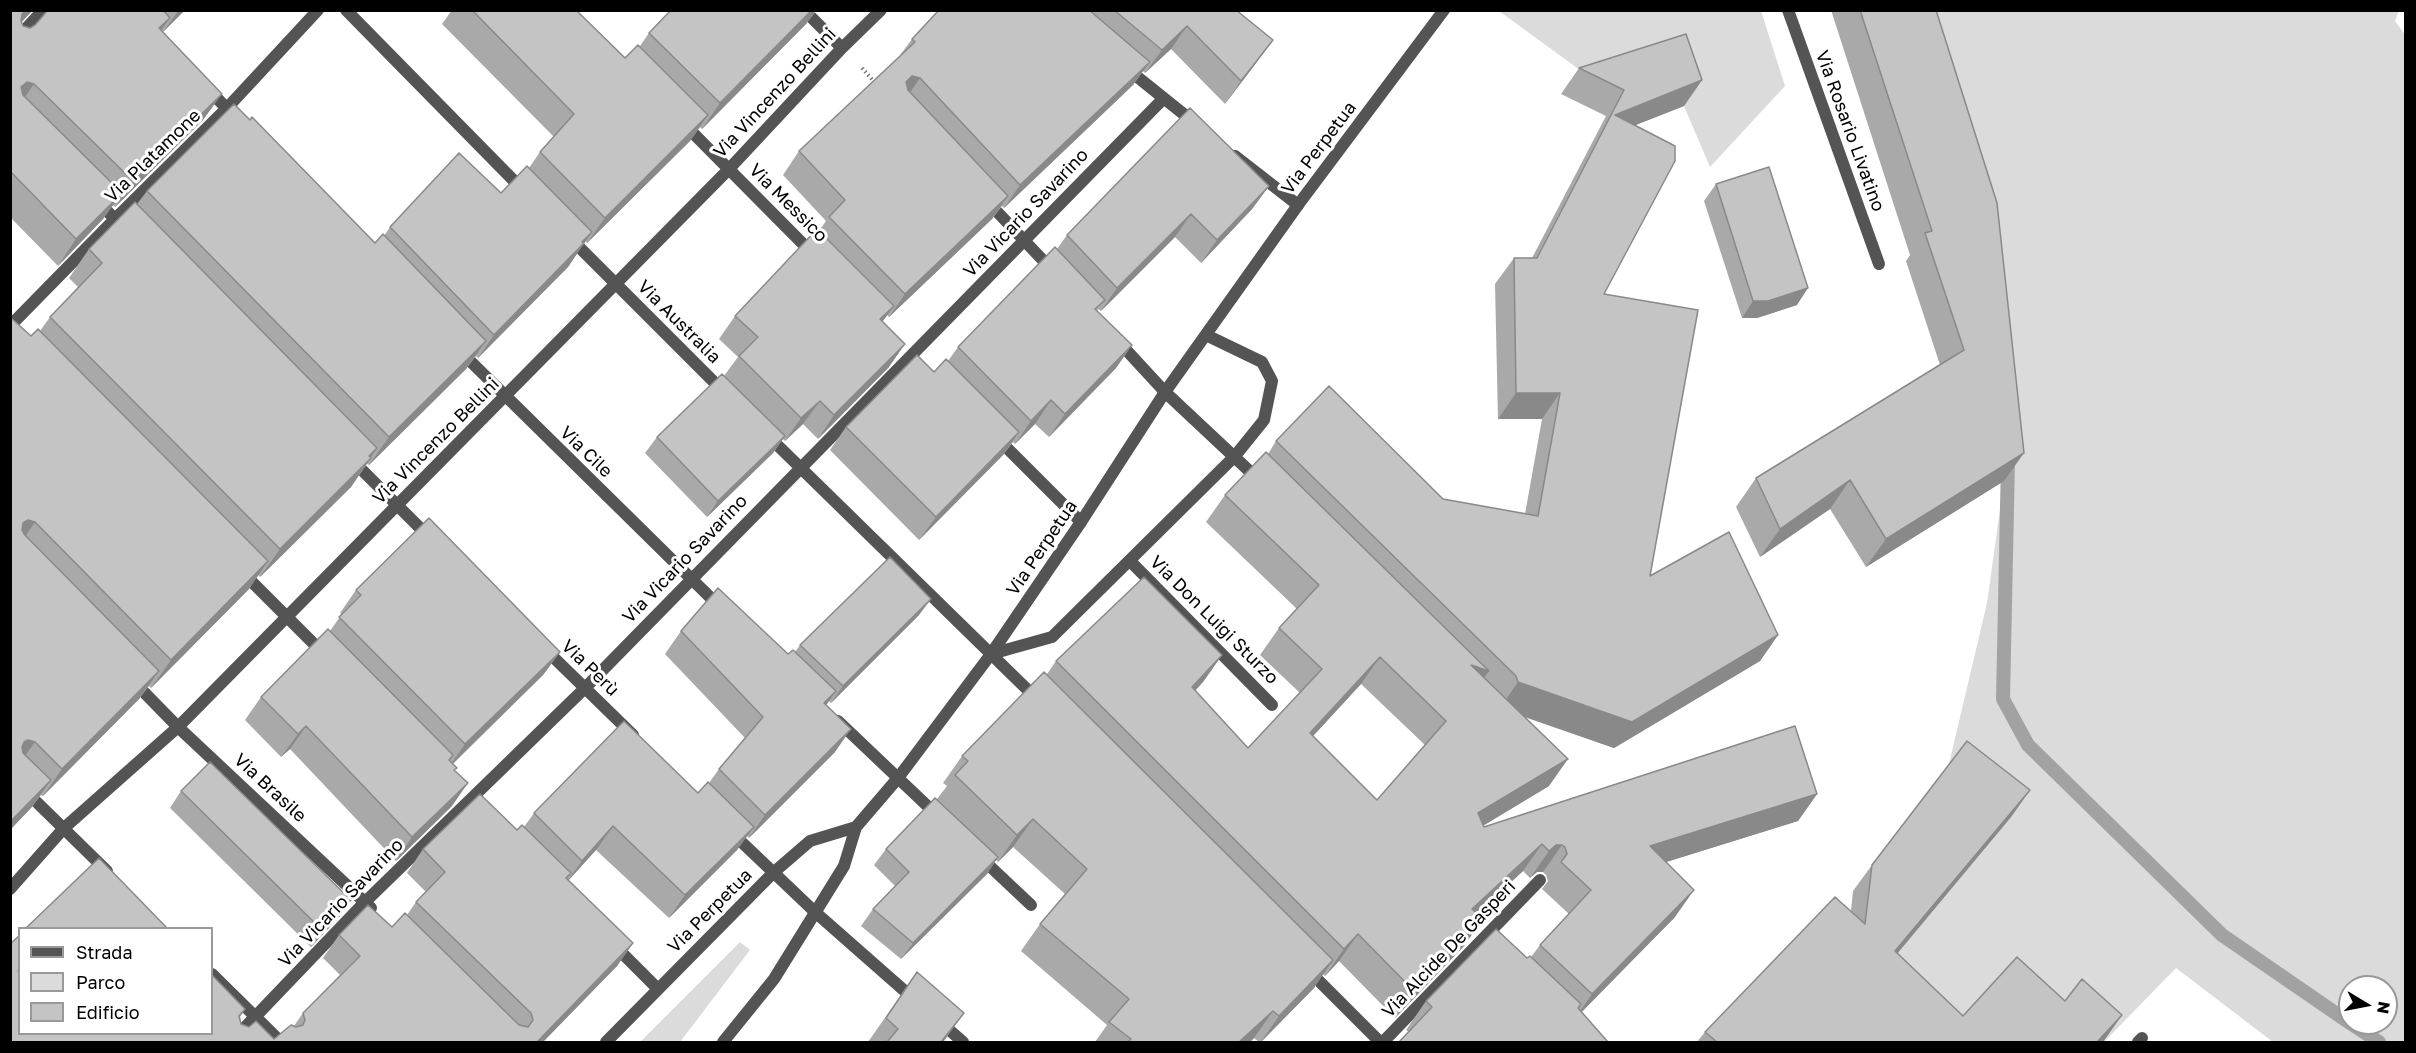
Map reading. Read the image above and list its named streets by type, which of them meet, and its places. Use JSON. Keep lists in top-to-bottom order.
{
  "streets": {
    "street": [
      "Via Vincenzo Bellini",
      "Via Rosario Livatino",
      "Via Perpetua",
      "Via Platamone",
      "Via Messico",
      "Via Vicario Savarino",
      "Via Australia",
      "Via Cile",
      "Via Don Luigi Sturzo",
      "Via Perù",
      "Via Brasile",
      "Via Alcide De Gasperi"
    ]
  },
  "crossings": [
    ["Via Vincenzo Bellini", "Via Messico"],
    ["Via Vincenzo Bellini", "Via Australia"],
    ["Via Vincenzo Bellini", "Via Cile"],
    ["Via Vincenzo Bellini", "Via Brasile"],
    ["Via Vicario Savarino", "Via Cile"],
    ["Via Vicario Savarino", "Via Perù"],
    ["Via Vicario Savarino", "Via Brasile"]
  ],
  "legend": ["Strada", "Parco", "Edificio"],
  "north": "right"
}
